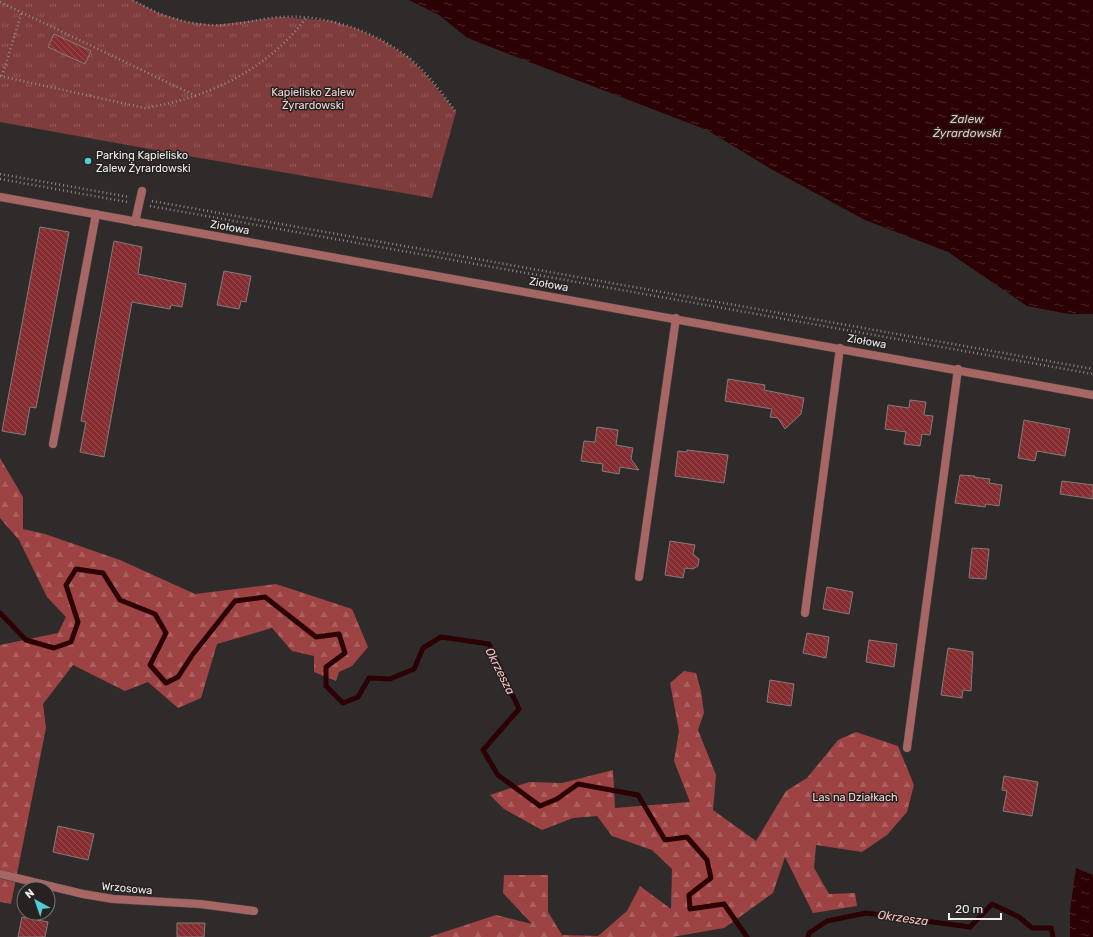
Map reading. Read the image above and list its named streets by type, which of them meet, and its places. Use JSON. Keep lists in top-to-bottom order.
{
  "streets": {
    "street": ["Ziołowa", "Wrzosowa"]
  },
  "water": ["Zalew Żyrardowski", "Okrzesza"],
  "parks": ["Kapielisko Zalew Żyrardowski", "Las na Działkach"],
  "places": ["Parking Kąpielisko Zalew Żyrardowski"],
  "scale_bar": "20 m",
  "north": "top left"
}
